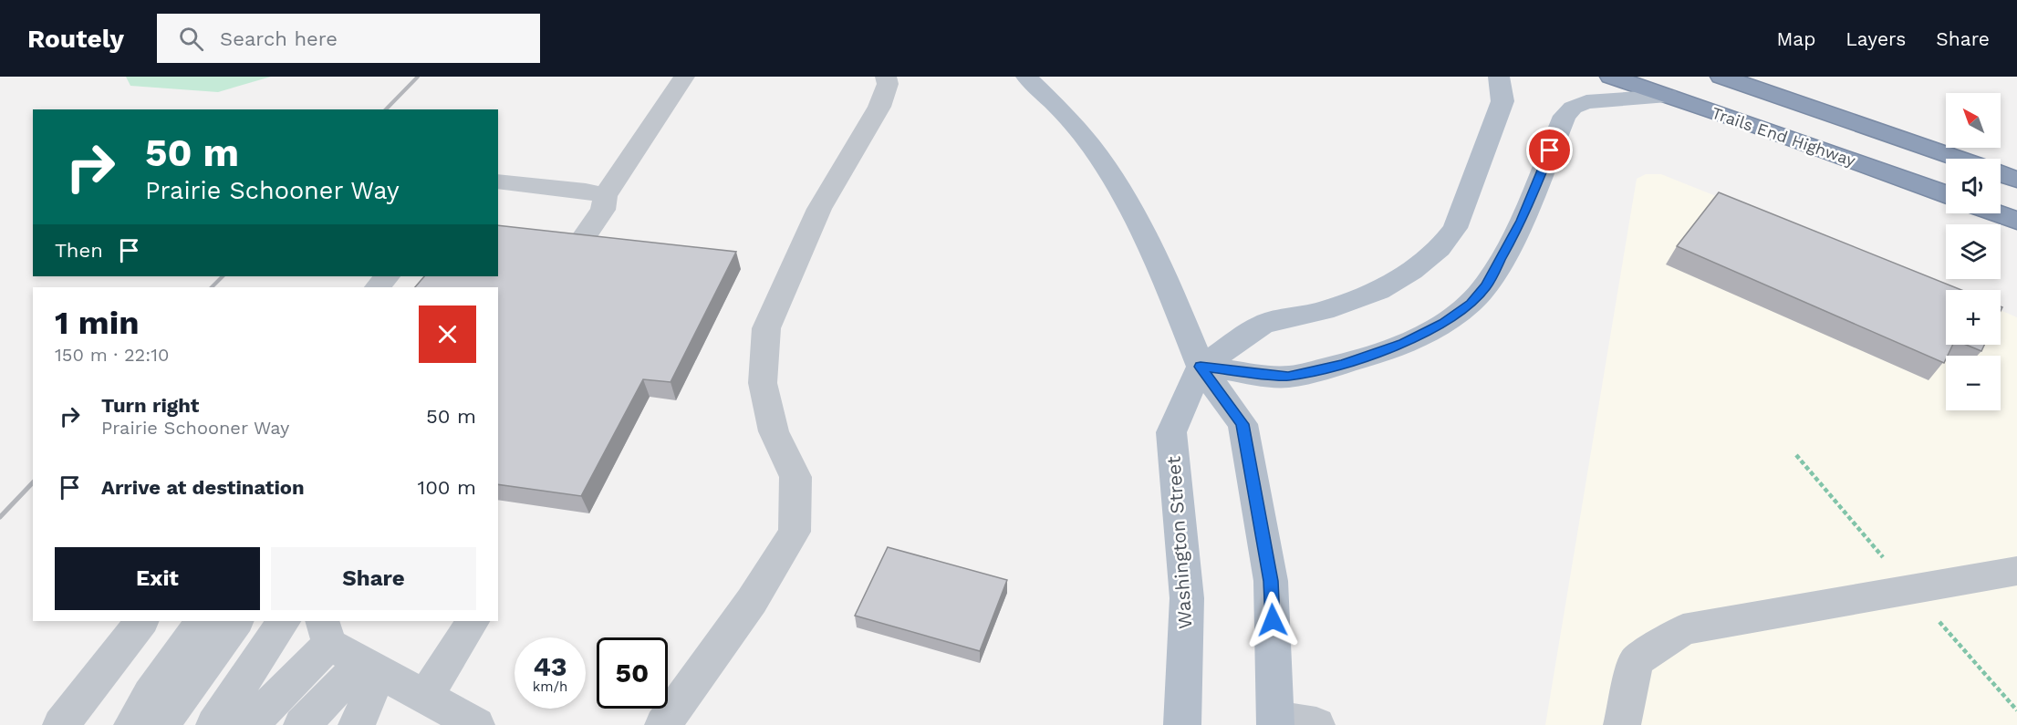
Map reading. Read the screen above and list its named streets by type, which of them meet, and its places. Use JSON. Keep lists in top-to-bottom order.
{
  "streets": {
    "highway": ["Trails End Highway"],
    "main road": ["Washington Street"]
  },
  "north": "top left",
  "page": {
    "header": "Routely",
    "search": "Search here",
    "nav": ["Map", "Layers", "Share"],
    "map_buttons": ["+", "−"],
    "turn": ["50 m", "Prairie Schooner Way"],
    "then": "Then",
    "heading": ["1 min", "150 m · 22:10"],
    "list": [
      {
        "name": "Turn right",
        "note": "Prairie Schooner Way",
        "value": "50 m"
      },
      {
        "name": "Arrive at destination",
        "value": "100 m"
      }
    ],
    "buttons": ["Exit", "Share"],
    "speed": "43 km/h",
    "limit": "50"
  }
}
